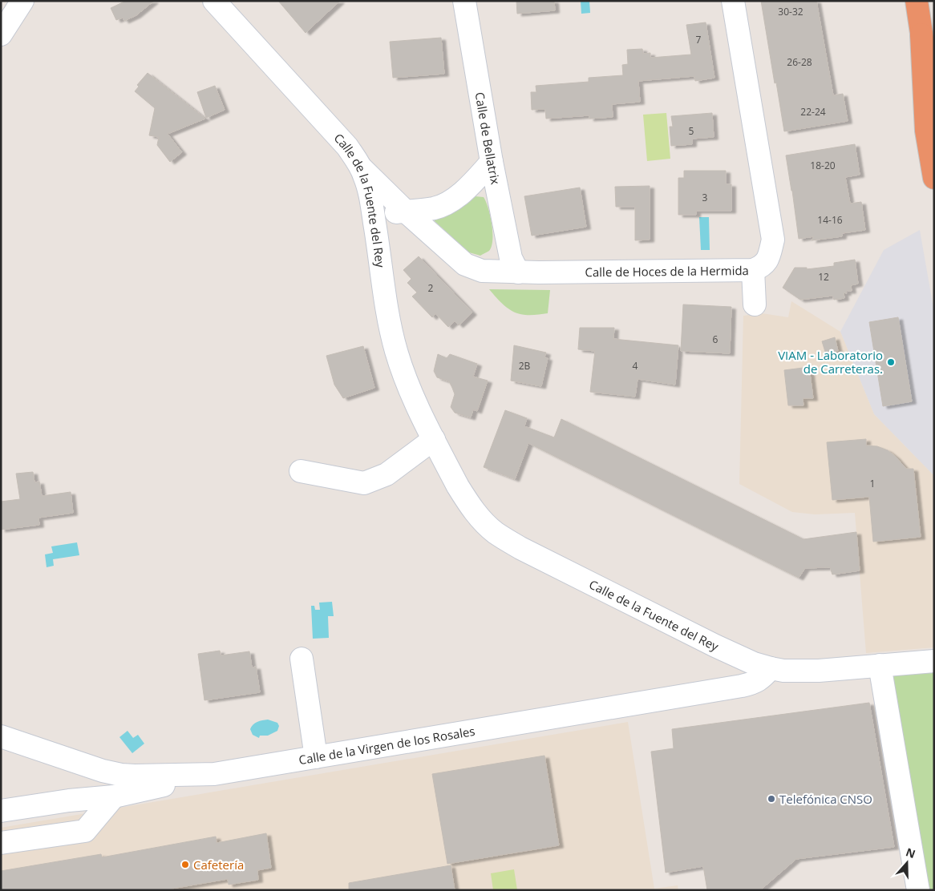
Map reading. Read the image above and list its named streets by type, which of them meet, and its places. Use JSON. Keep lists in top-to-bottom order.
{
  "streets": {
    "street": [
      "Calle de Bellatrix",
      "Calle de la Fuente del Rey",
      "Calle de Hoces de la Hermida",
      "Calle de la Virgen de los Rosales"
    ]
  },
  "crossings": [
    ["Calle de Bellatrix", "Calle de Hoces de la Hermida"],
    ["Calle de la Fuente del Rey", "Calle de Hoces de la Hermida"],
    ["Calle de la Fuente del Rey", "Calle de la Virgen de los Rosales"]
  ],
  "places": ["VIAM - Laboratorio de Carreteras.", "Telefónica CNSO", "Cafetería"],
  "house_numbers": [
    "30-32",
    "7",
    "26-28",
    "22-24",
    "5",
    "18-20",
    "3",
    "14-16",
    "12",
    "2",
    "6",
    "2B",
    "4",
    "1"
  ],
  "north": "top"
}
